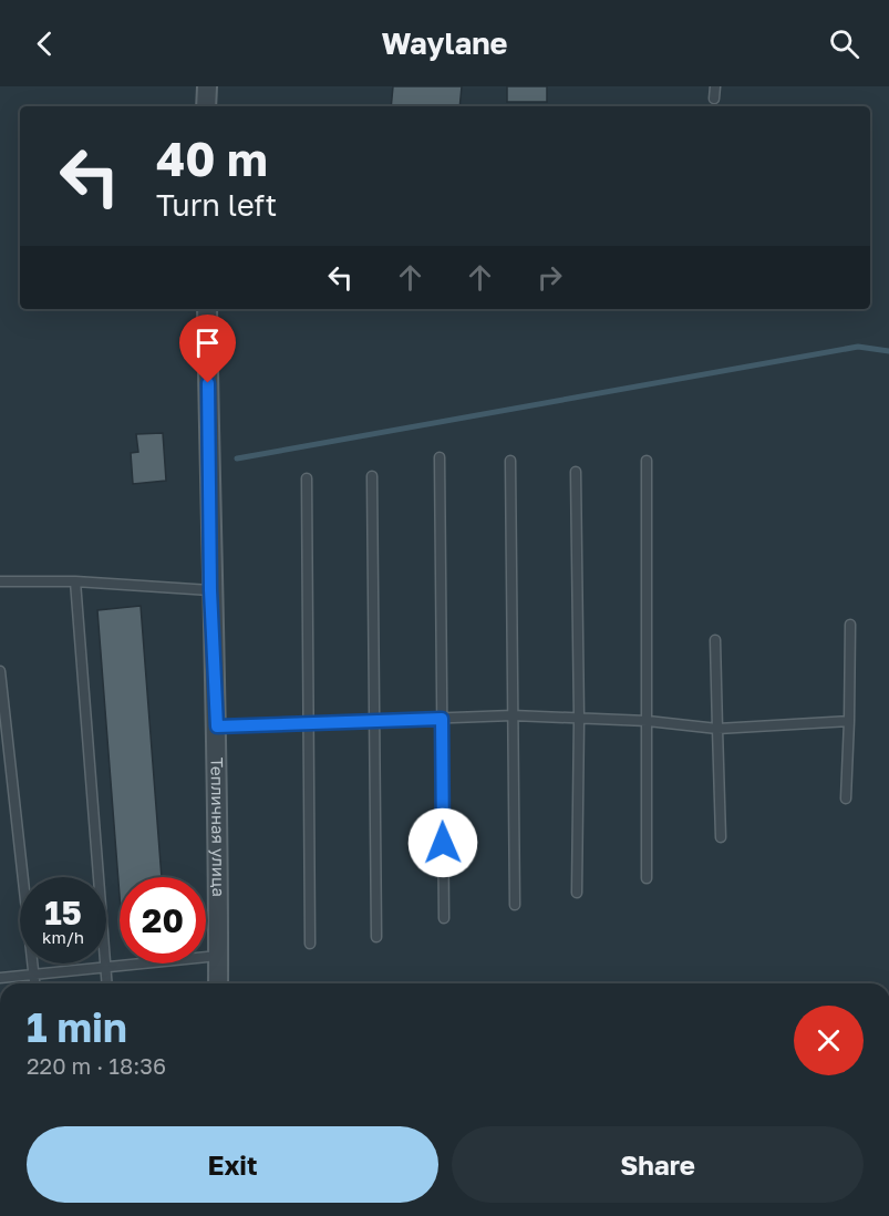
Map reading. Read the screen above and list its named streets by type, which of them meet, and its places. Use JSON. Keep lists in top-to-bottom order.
{
  "streets": {
    "street": ["Тепличная улица"]
  },
  "page": {
    "header": "Waylane",
    "turn": ["40 m", "Turn left"],
    "speed": "15 km/h",
    "limit": "20",
    "heading": ["1 min", "220 m · 18:36"],
    "buttons": ["Exit", "Share"]
  }
}
